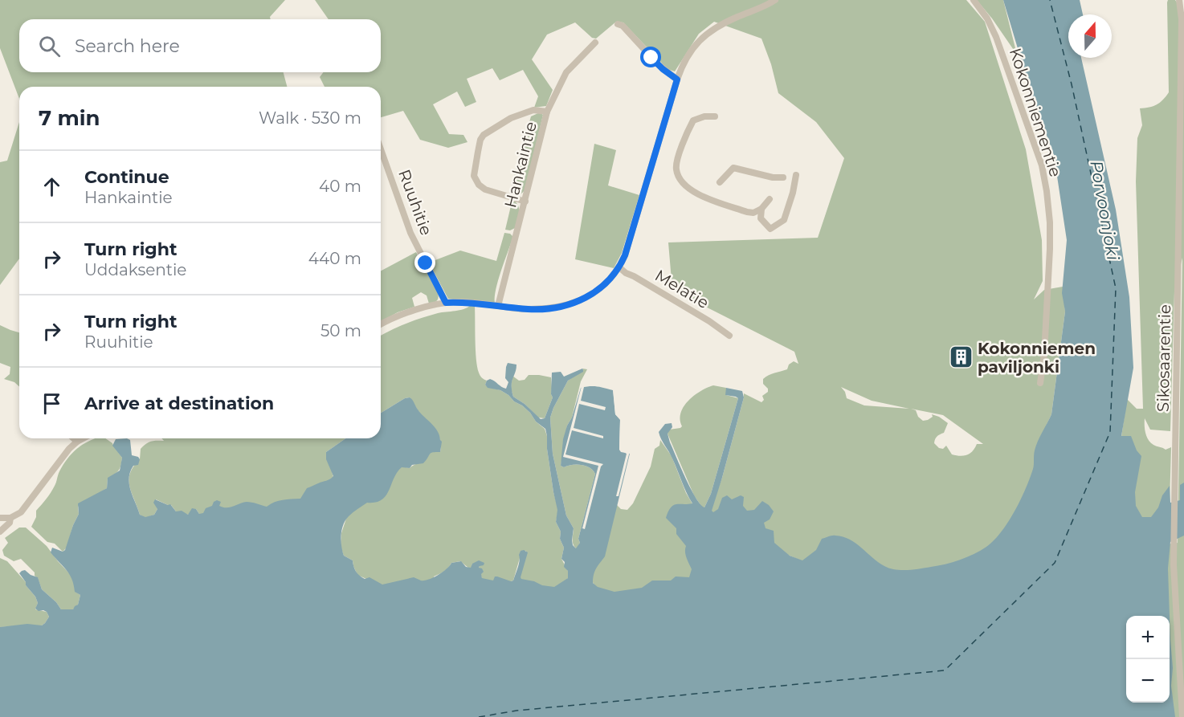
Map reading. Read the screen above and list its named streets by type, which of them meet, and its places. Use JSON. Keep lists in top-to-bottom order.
{
  "streets": {
    "street": [
      "Kokonniementie",
      "Hankaintie",
      "Ruuhitie",
      "Melatie",
      "Sikosaarentie"
    ]
  },
  "water": ["Porvoonjoki"],
  "places": {
    "building": ["Kokonniemen paviljonki"]
  },
  "north": "top",
  "page": {
    "search": "Search here",
    "heading": ["7 min", "Walk · 530 m"],
    "list": [
      ["Continue", "Hankaintie", "40 m"],
      ["Turn right", "Uddaksentie", "440 m"],
      ["Turn right", "Ruuhitie", "50 m"],
      "Arrive at destination"
    ],
    "map_buttons": ["+", "−"]
  }
}
